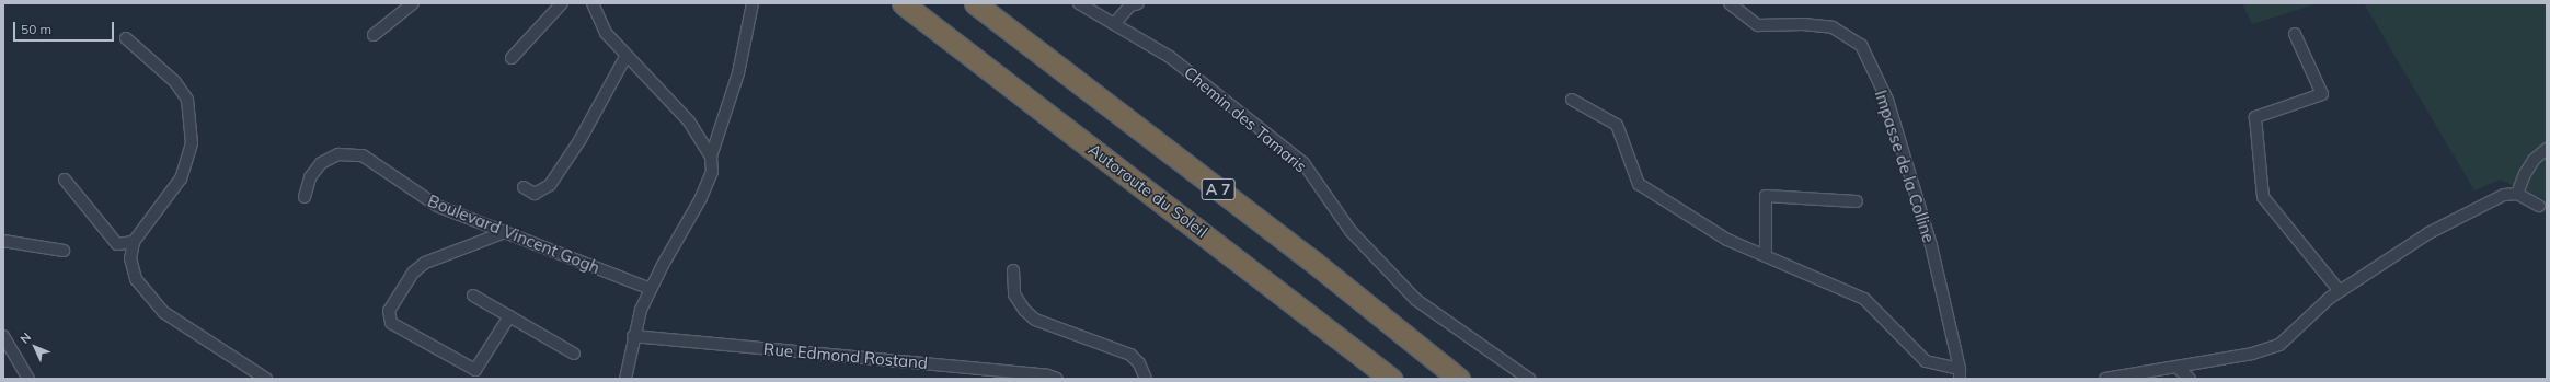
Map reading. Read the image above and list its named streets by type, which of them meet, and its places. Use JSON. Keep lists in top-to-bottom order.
{
  "streets": {
    "highway": ["A 7", "Autoroute du Soleil"],
    "street": [
      "Chemin des Tamaris",
      "Impasse de la Colline",
      "Boulevard Vincent Gogh",
      "Rue Edmond Rostand"
    ]
  },
  "scale_bar": "50 m",
  "north": "top left"
}
